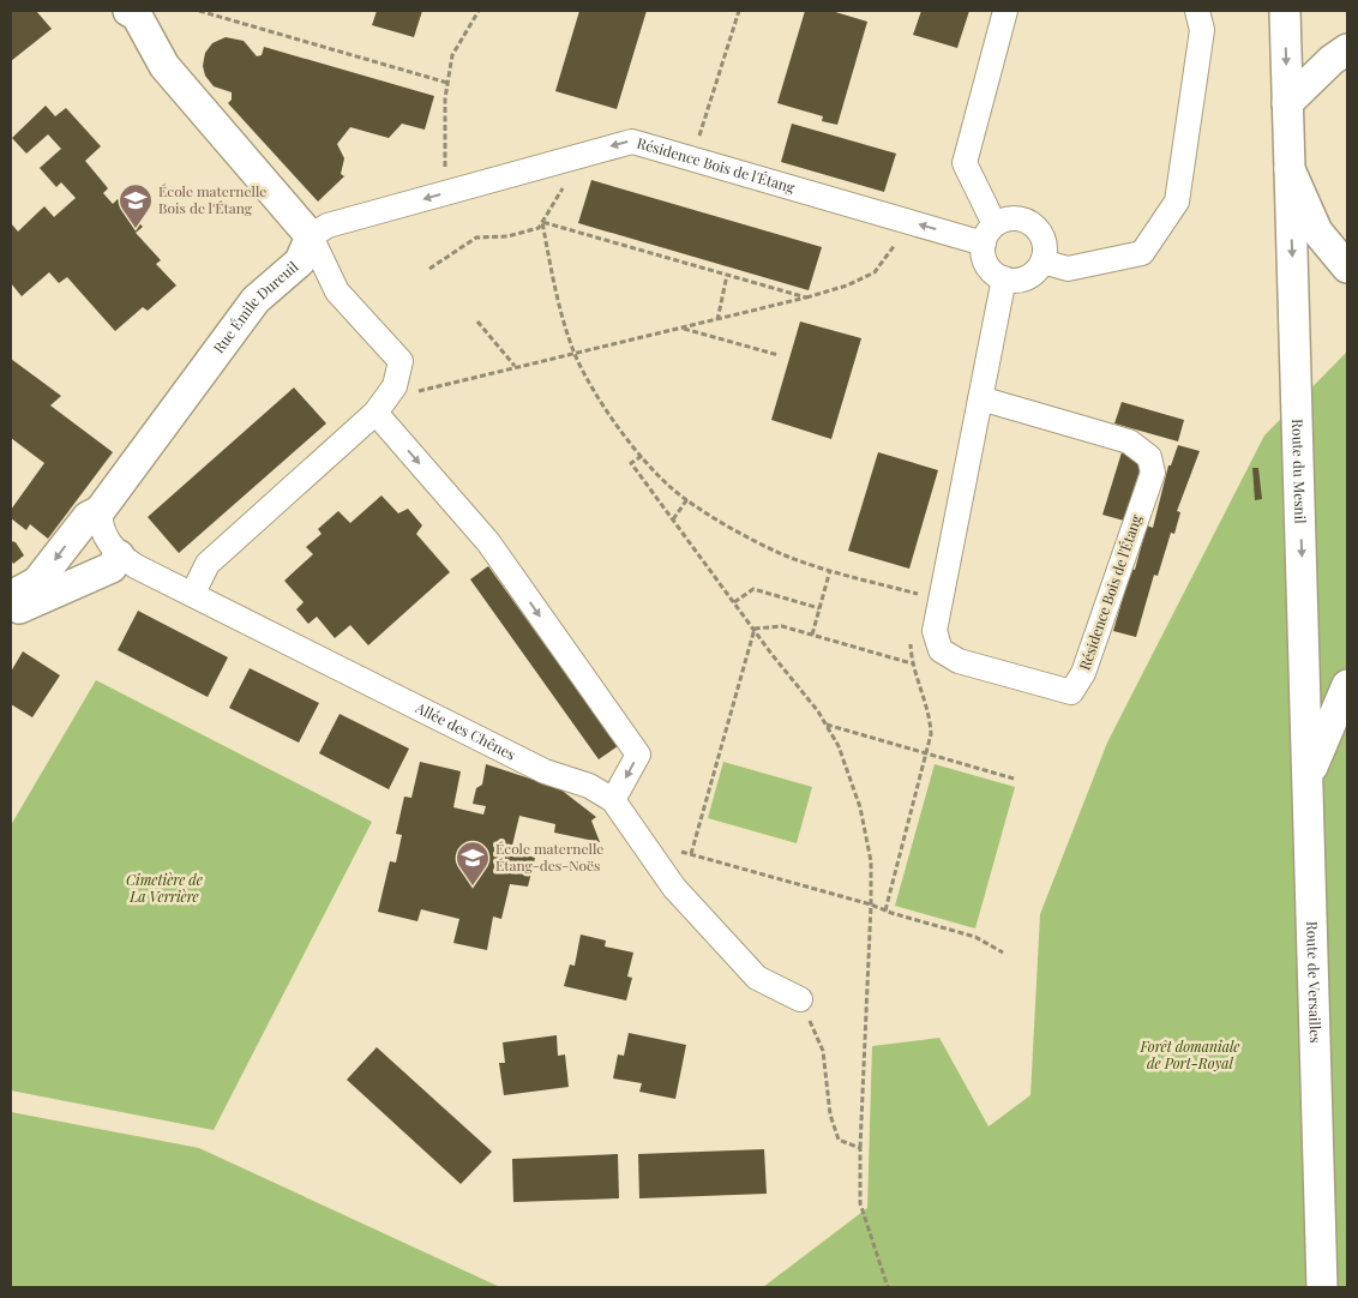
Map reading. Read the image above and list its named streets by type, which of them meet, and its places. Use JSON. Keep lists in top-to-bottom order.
{
  "streets": {
    "street": [
      "Résidence Bois de l'Étang",
      "Rue Émile Dureuil",
      "Route du Mesnil",
      "Allée des Chênes",
      "Route de Versailles"
    ]
  },
  "crossings": [
    ["Résidence Bois de l'Étang", "Rue Émile Dureuil"],
    ["Route du Mesnil", "Route de Versailles"]
  ],
  "one_way": ["Route du Mesnil"],
  "parks": ["Cimetière de La Verrière", "Forêt domaniale de Port-Royal"],
  "places": {
    "school or university": ["École maternelle Bois de l'Étang", "École maternelle Étang-des-Noës"]
  }
}
